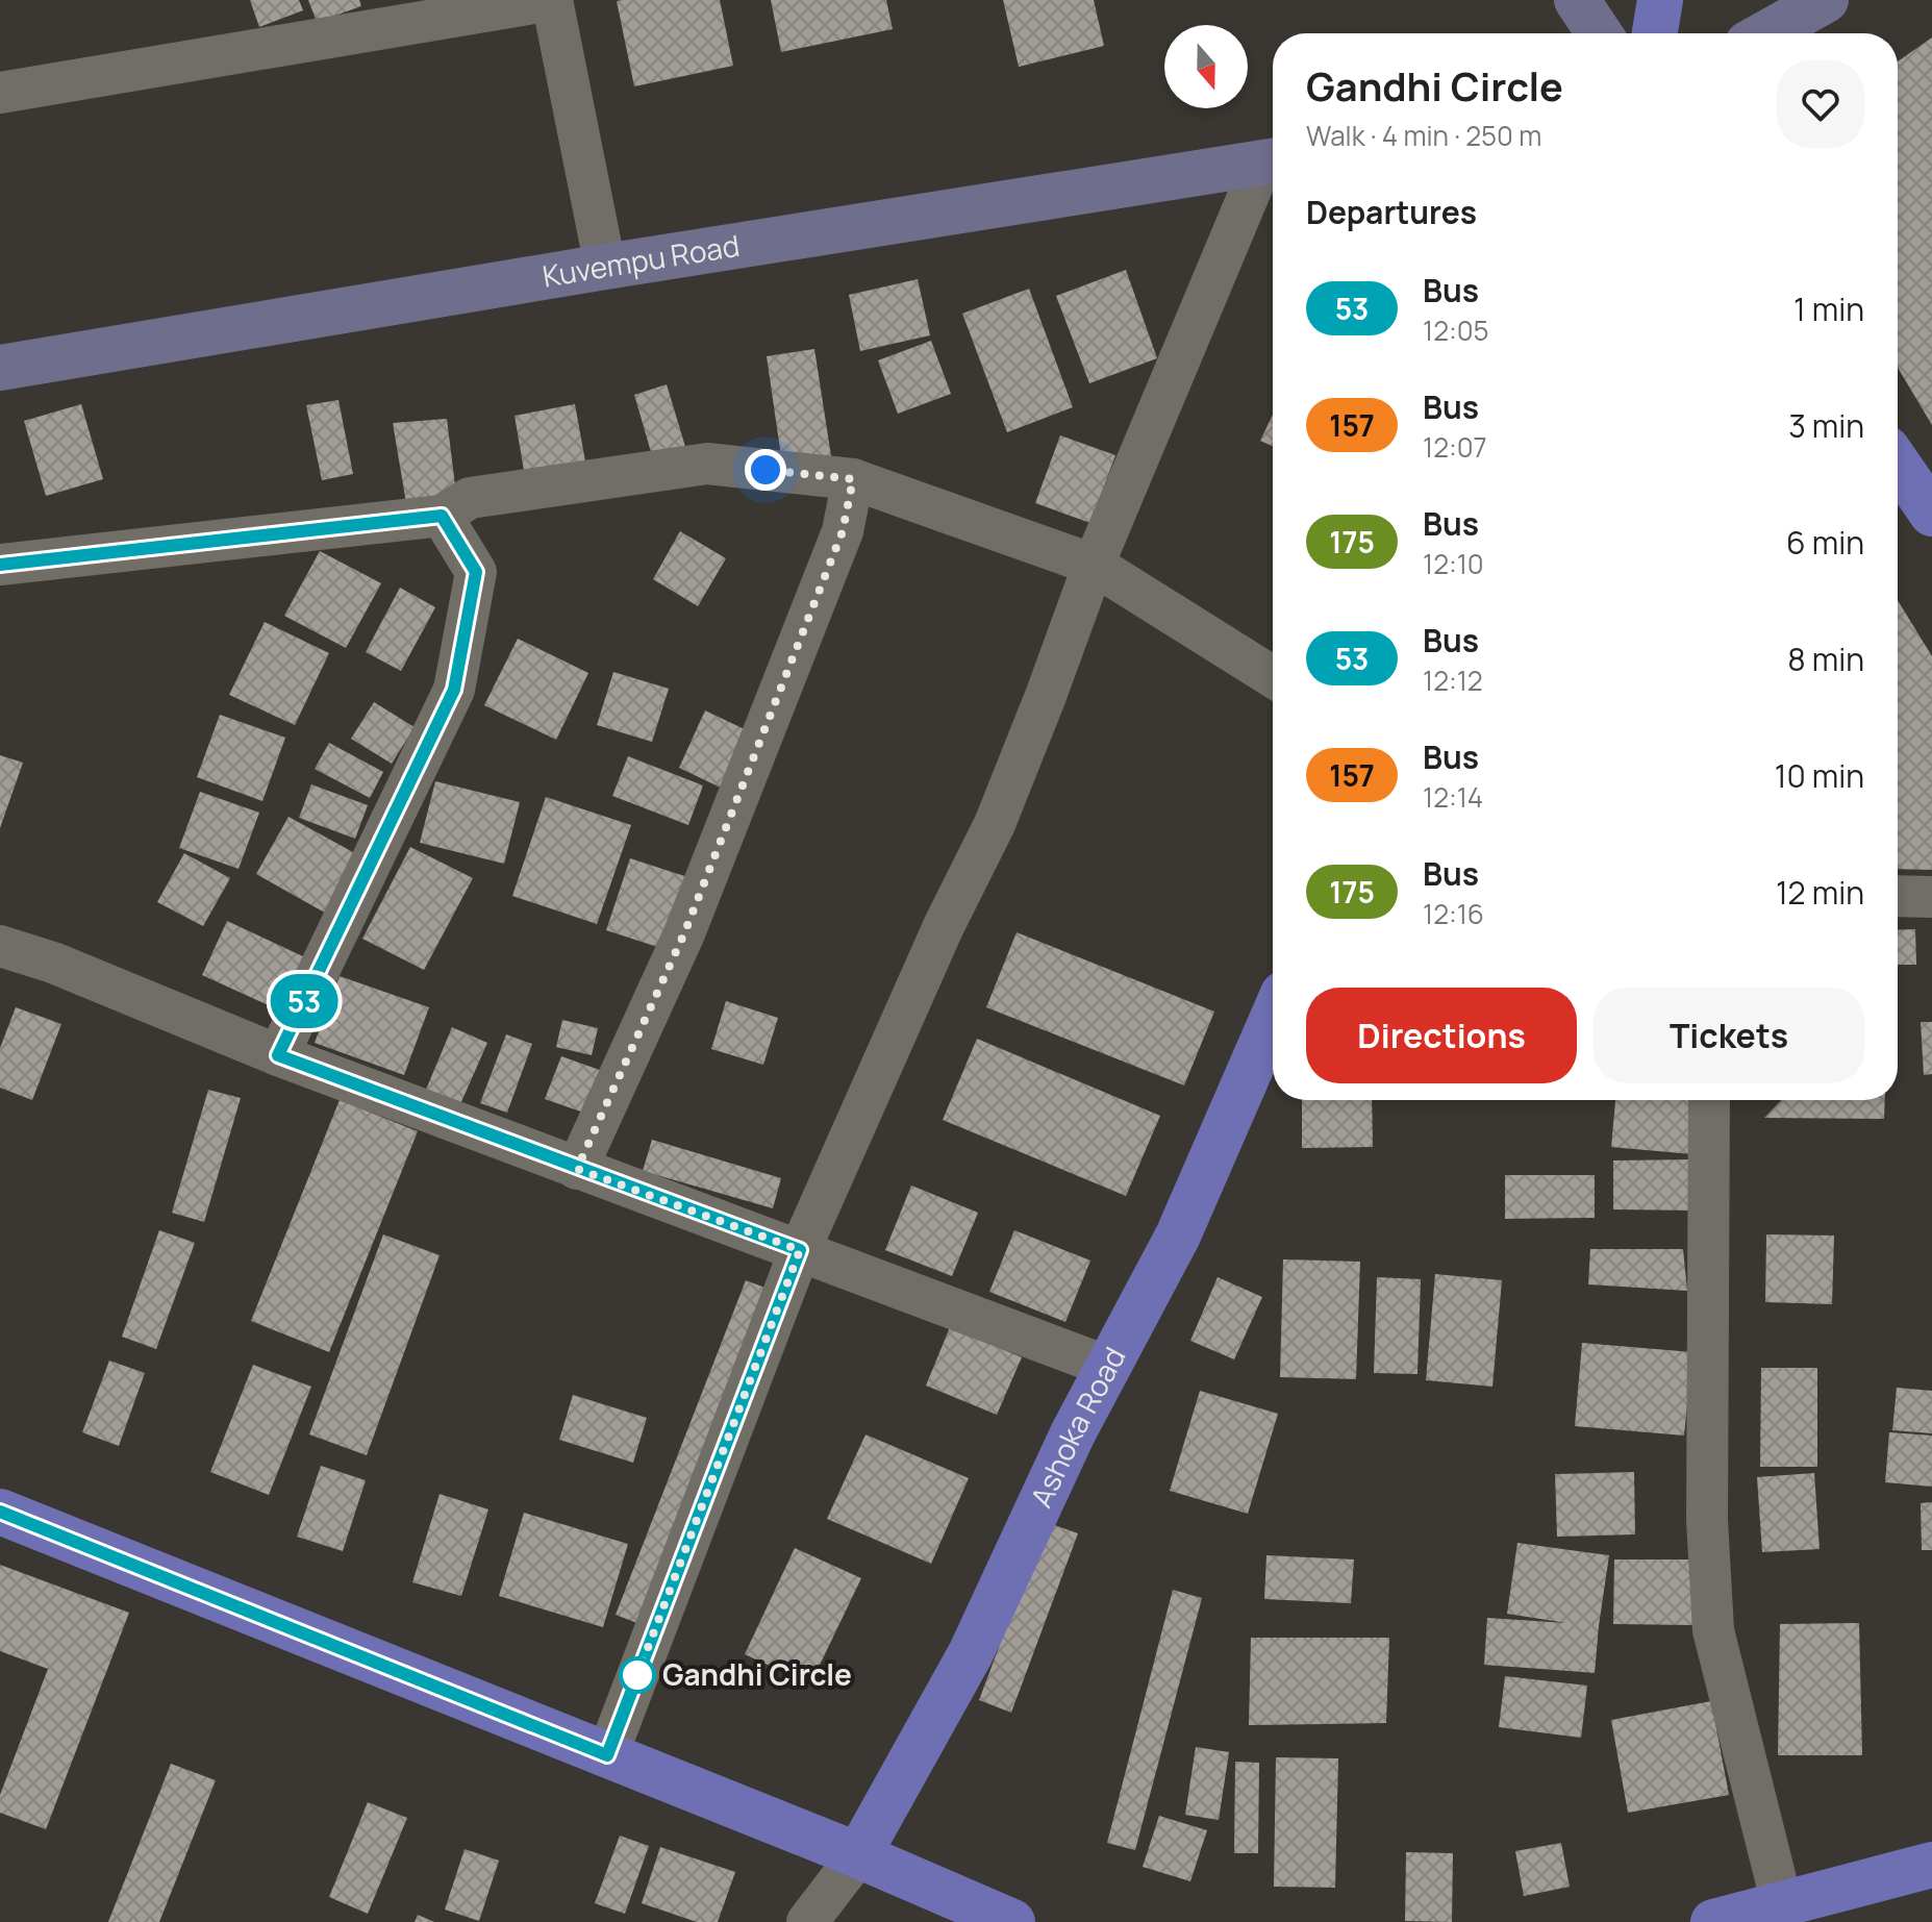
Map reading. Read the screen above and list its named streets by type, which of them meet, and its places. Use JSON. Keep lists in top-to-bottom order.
{
  "streets": {
    "main road": ["Ashoka Road"],
    "street": ["Kuvempu Road"]
  },
  "places": ["Gandhi Circle"],
  "lines": ["bus line 53"],
  "north": "bottom",
  "page": {
    "on_map": "53",
    "heading": [
      ["Gandhi Circle", "Walk · 4 min · 250 m"],
      "Departures"
    ],
    "list": [
      {
        "mark": "53",
        "name": "Bus",
        "note": "12:05",
        "value": "1 min"
      },
      {
        "mark": "157",
        "name": "Bus",
        "note": "12:07",
        "value": "3 min"
      },
      {
        "mark": "175",
        "name": "Bus",
        "note": "12:10",
        "value": "6 min"
      },
      {
        "mark": "53",
        "name": "Bus",
        "note": "12:12",
        "value": "8 min"
      },
      {
        "mark": "157",
        "name": "Bus",
        "note": "12:14",
        "value": "10 min"
      },
      {
        "mark": "175",
        "name": "Bus",
        "note": "12:16",
        "value": "12 min"
      }
    ],
    "buttons": ["Directions", "Tickets"]
  }
}
